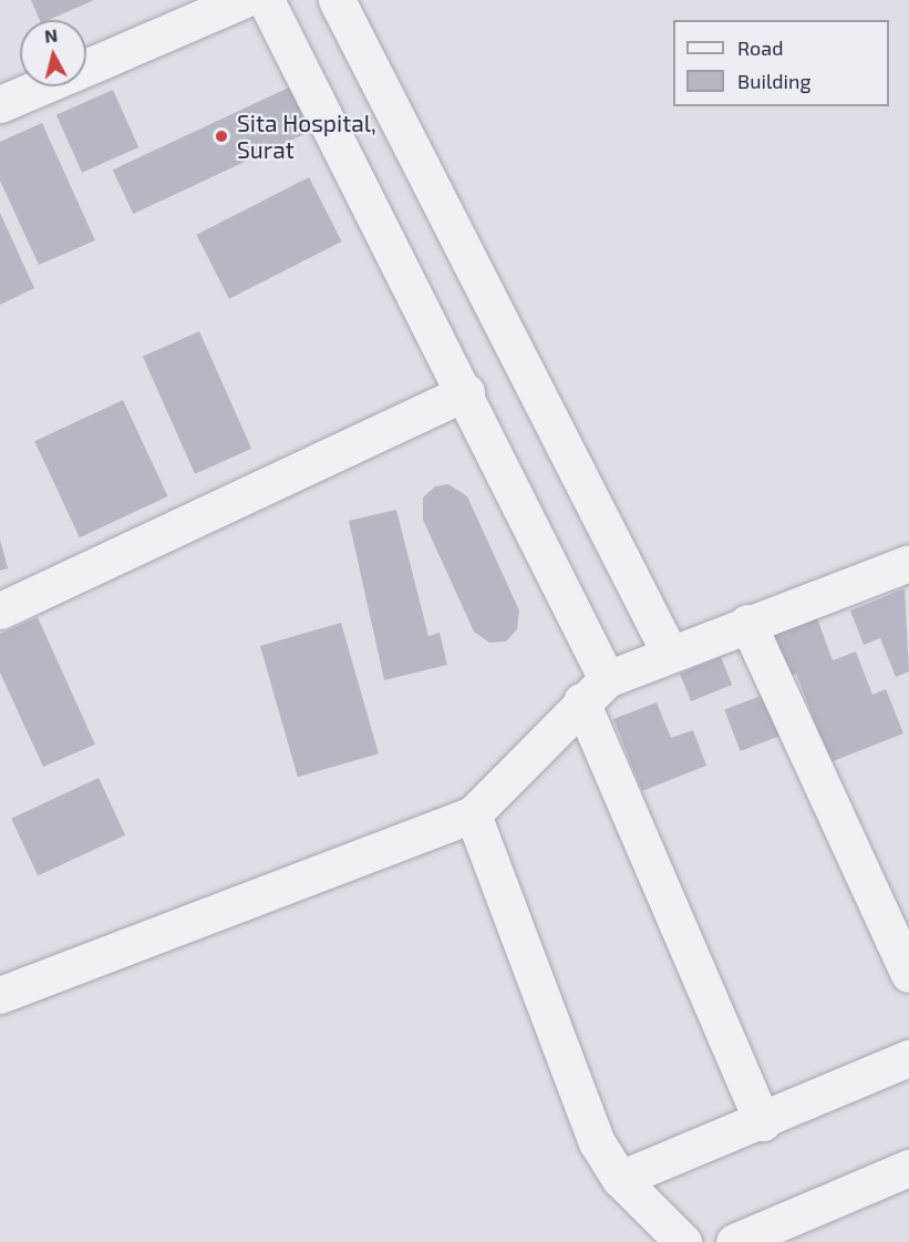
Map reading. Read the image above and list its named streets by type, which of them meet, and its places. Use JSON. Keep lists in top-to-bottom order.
{
  "places": ["Sita Hospital, Surat"],
  "legend": ["Road", "Building"],
  "north": "top"
}
